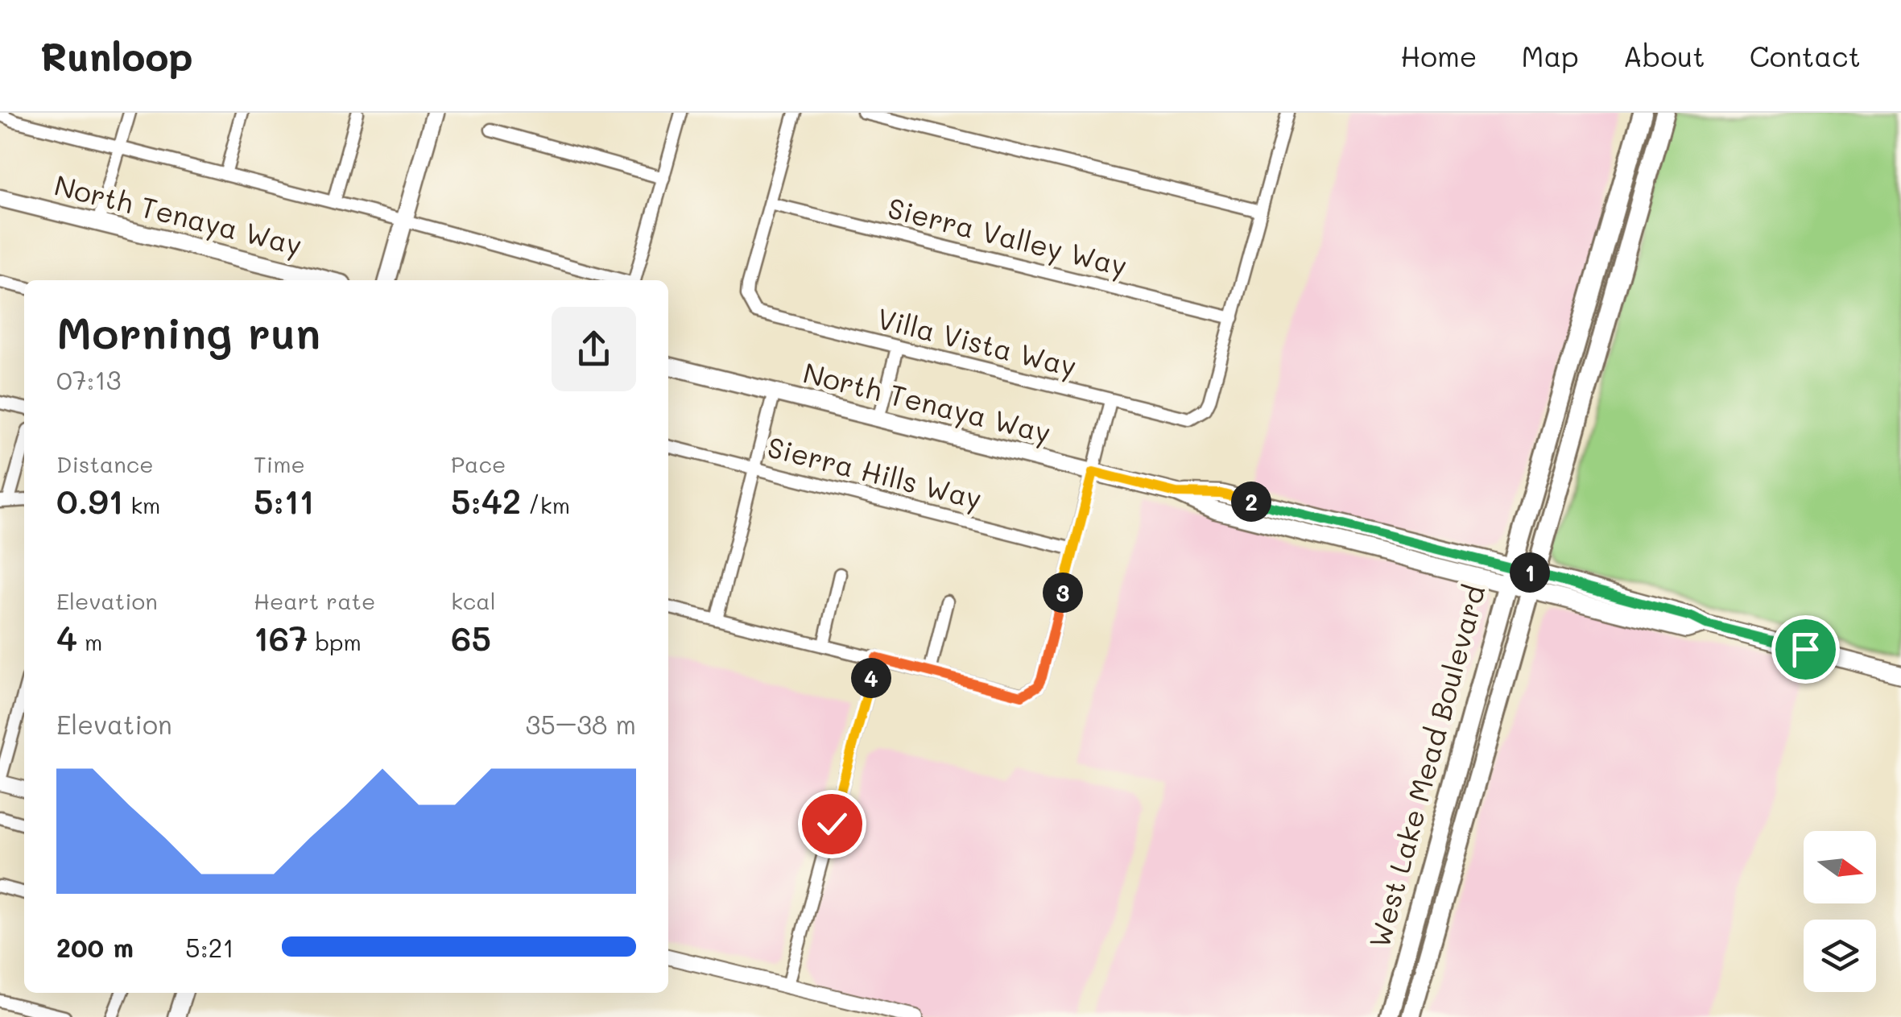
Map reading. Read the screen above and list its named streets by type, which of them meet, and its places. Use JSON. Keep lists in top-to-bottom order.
{
  "streets": {
    "main road": ["North Tenaya Way", "West Lake Mead Boulevard"],
    "street": ["Sierra Valley Way", "Villa Vista Way", "Sierra Hills Way"]
  },
  "crossings": [
    ["North Tenaya Way", "West Lake Mead Boulevard"],
    ["Sierra Valley Way", "Villa Vista Way"]
  ],
  "north": "right",
  "page": {
    "header": "Runloop",
    "nav": [
      "Home",
      "Map",
      "About",
      "Contact"
    ],
    "heading": ["Morning run", "07:13"],
    "stats": [
      ["Distance", "0.91 km"],
      ["Time", "5:11"],
      ["Pace", "5:42 /km"],
      ["Elevation", "4 m"],
      ["Heart rate", "167 bpm"],
      ["kcal", "65"]
    ],
    "pins": [
      "2",
      "1",
      "3",
      "4"
    ],
    "chart": ["Elevation", "35–38 m"],
    "list": [
      {
        "name": "200 m",
        "note": "5:21"
      }
    ]
  }
}
